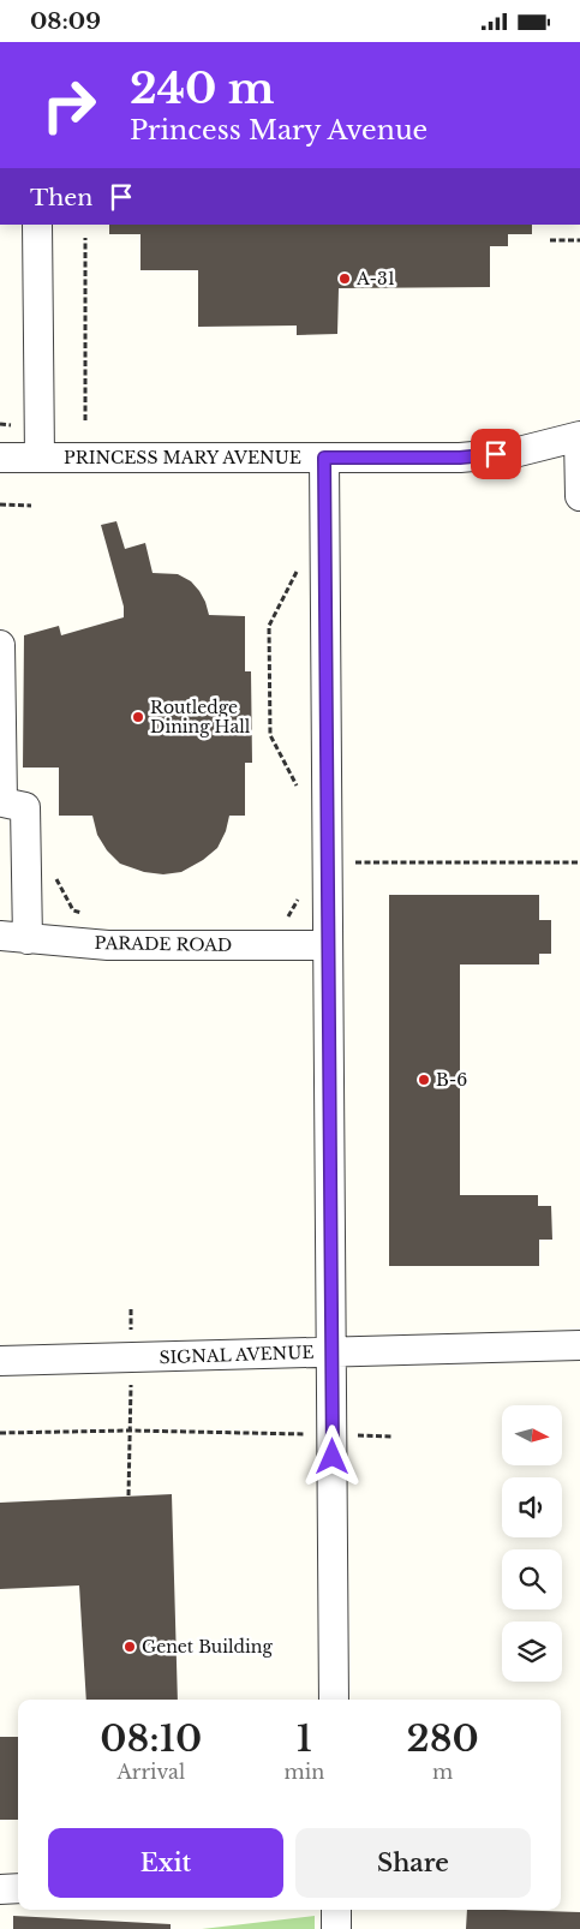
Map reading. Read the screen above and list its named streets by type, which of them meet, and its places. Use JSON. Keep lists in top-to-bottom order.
{
  "streets": {
    "street": ["PRINCESS MARY AVENUE", "PARADE ROAD", "SIGNAL AVENUE"]
  },
  "places": [
    "A-31",
    "Routledge Dining Hall",
    "B-6",
    "Genet Building"
  ],
  "north": "right",
  "page": {
    "status": "08:09",
    "turn": ["240 m", "Princess Mary Avenue"],
    "then": "Then",
    "eta": [
      "08:10",
      "Arrival",
      "1",
      "min",
      "280",
      "m"
    ],
    "buttons": ["Exit", "Share"]
  }
}
